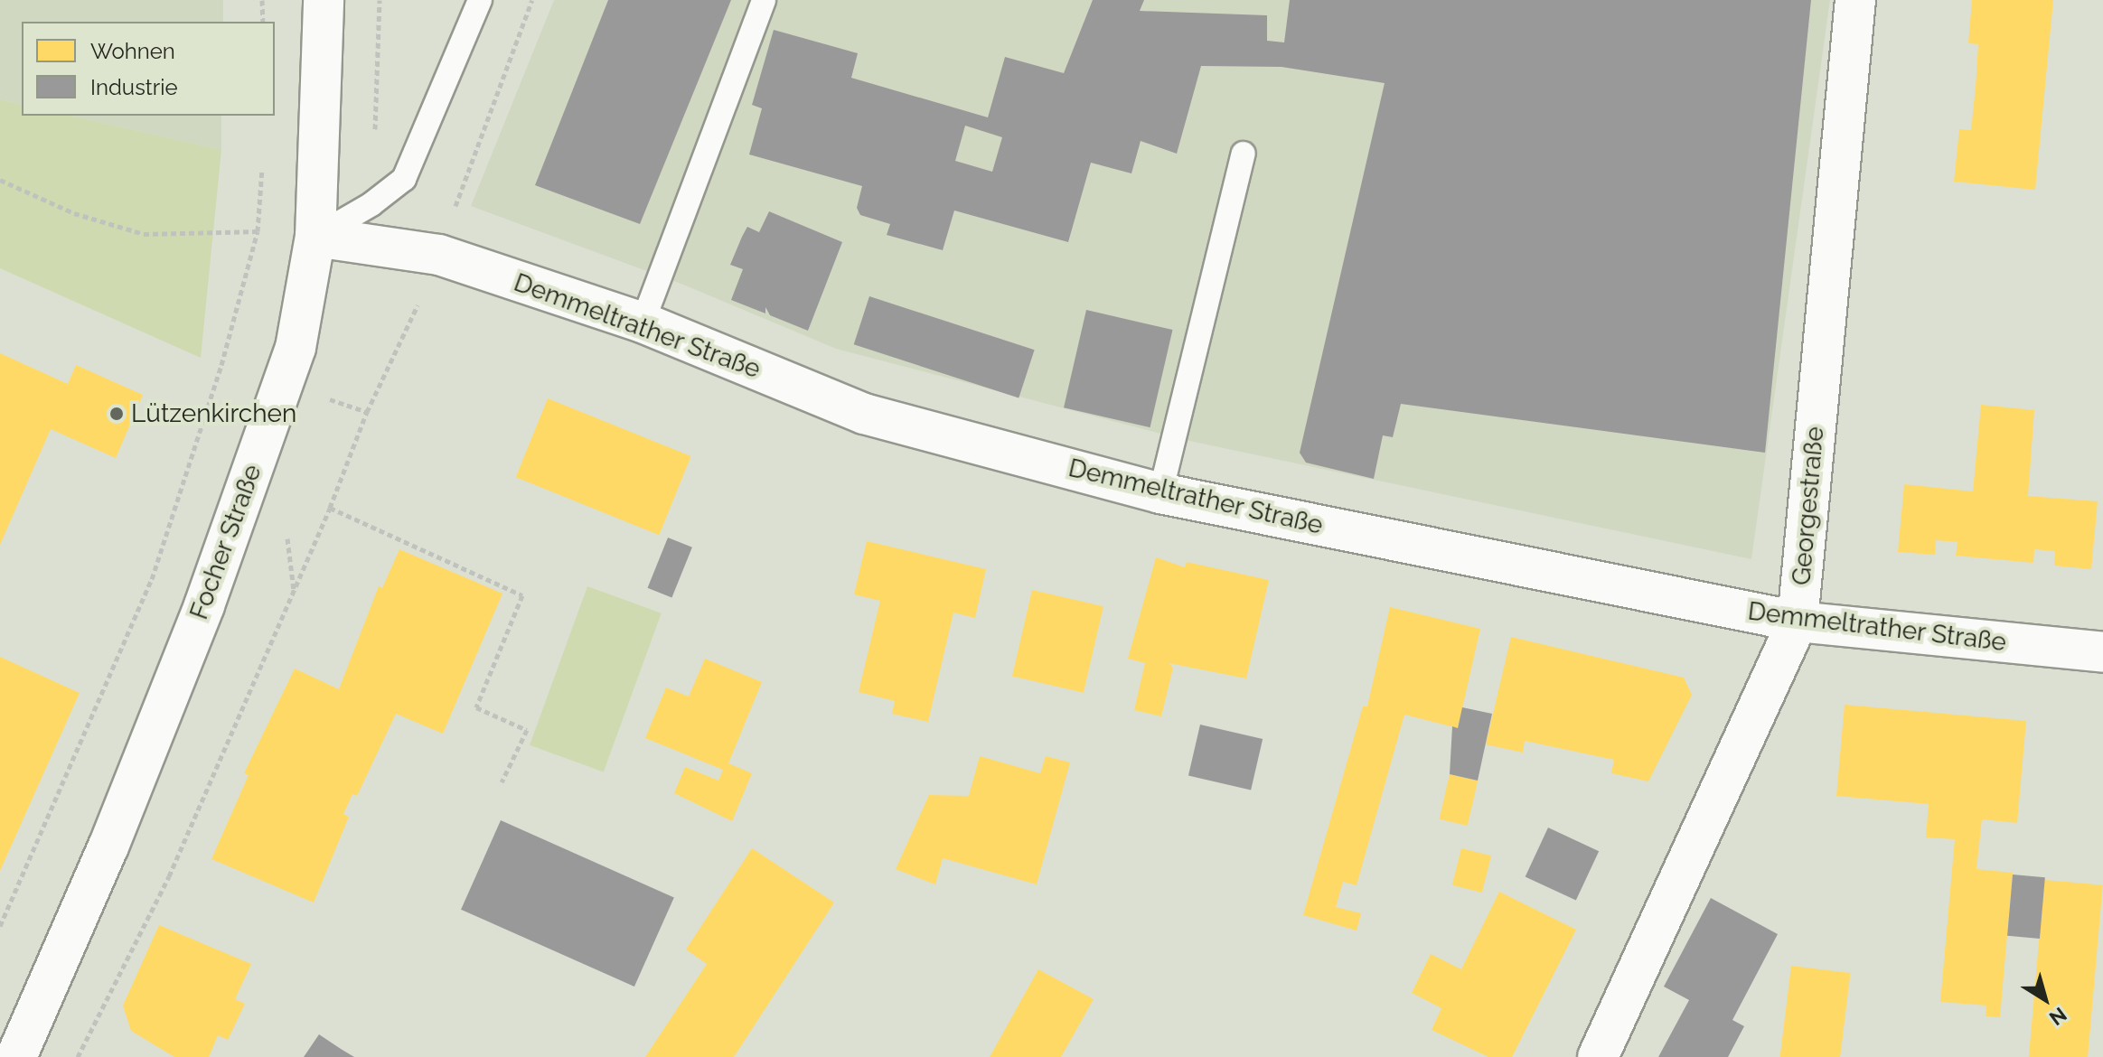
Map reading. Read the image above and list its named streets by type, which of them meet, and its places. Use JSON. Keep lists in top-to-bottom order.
{
  "streets": {
    "street": ["Demmeltrather Straße", "Georgestraße", "Focher Straße"]
  },
  "crossings": [
    ["Demmeltrather Straße", "Georgestraße"],
    ["Demmeltrather Straße", "Focher Straße"]
  ],
  "places": ["Lützenkirchen"],
  "legend": ["Wohnen", "Industrie"],
  "north": "bottom right"
}
